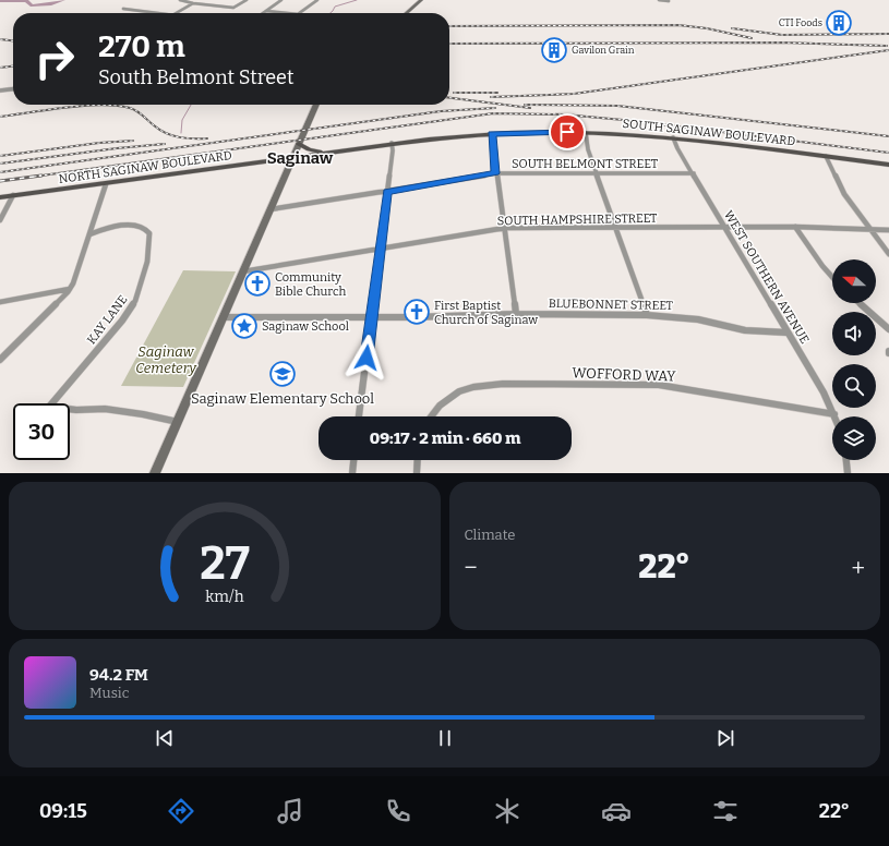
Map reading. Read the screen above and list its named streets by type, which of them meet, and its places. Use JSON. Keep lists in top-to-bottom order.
{
  "streets": {
    "main road": ["SOUTH SAGINAW BOULEVARD", "NORTH SAGINAW BOULEVARD"],
    "street": [
      "SOUTH BELMONT STREET",
      "SOUTH HAMPSHIRE STREET",
      "WEST SOUTHERN AVENUE",
      "BLUEBONNET STREET",
      "KAY LANE",
      "WOFFORD WAY"
    ]
  },
  "crossings": [
    ["SOUTH SAGINAW BOULEVARD", "NORTH SAGINAW BOULEVARD"],
    ["SOUTH SAGINAW BOULEVARD", "WEST SOUTHERN AVENUE"],
    ["SOUTH BELMONT STREET", "WEST SOUTHERN AVENUE"],
    ["SOUTH HAMPSHIRE STREET", "WEST SOUTHERN AVENUE"],
    ["WEST SOUTHERN AVENUE", "BLUEBONNET STREET"],
    ["WEST SOUTHERN AVENUE", "WOFFORD WAY"]
  ],
  "districts": ["Saginaw"],
  "parks": ["Saginaw Cemetery"],
  "places": {
    "building": ["CTI Foods", "Gavilon Grain"],
    "church": ["Community Bible Church", "First Baptist Church of Saginaw"],
    "place": ["Saginaw School"],
    "school or university": ["Saginaw Elementary School"]
  },
  "north": "left",
  "page": {
    "turn": ["270 m", "South Belmont Street"],
    "limit": "30",
    "trip": "09:17 · 2 min · 660 m",
    "tile": "Climate",
    "heat": ["−", "22°", "+"],
    "song": ["94.2 FM", "Music"],
    "tabs": ["09:15", "22°"],
    "gauge": ["27", "km/h"]
  }
}
